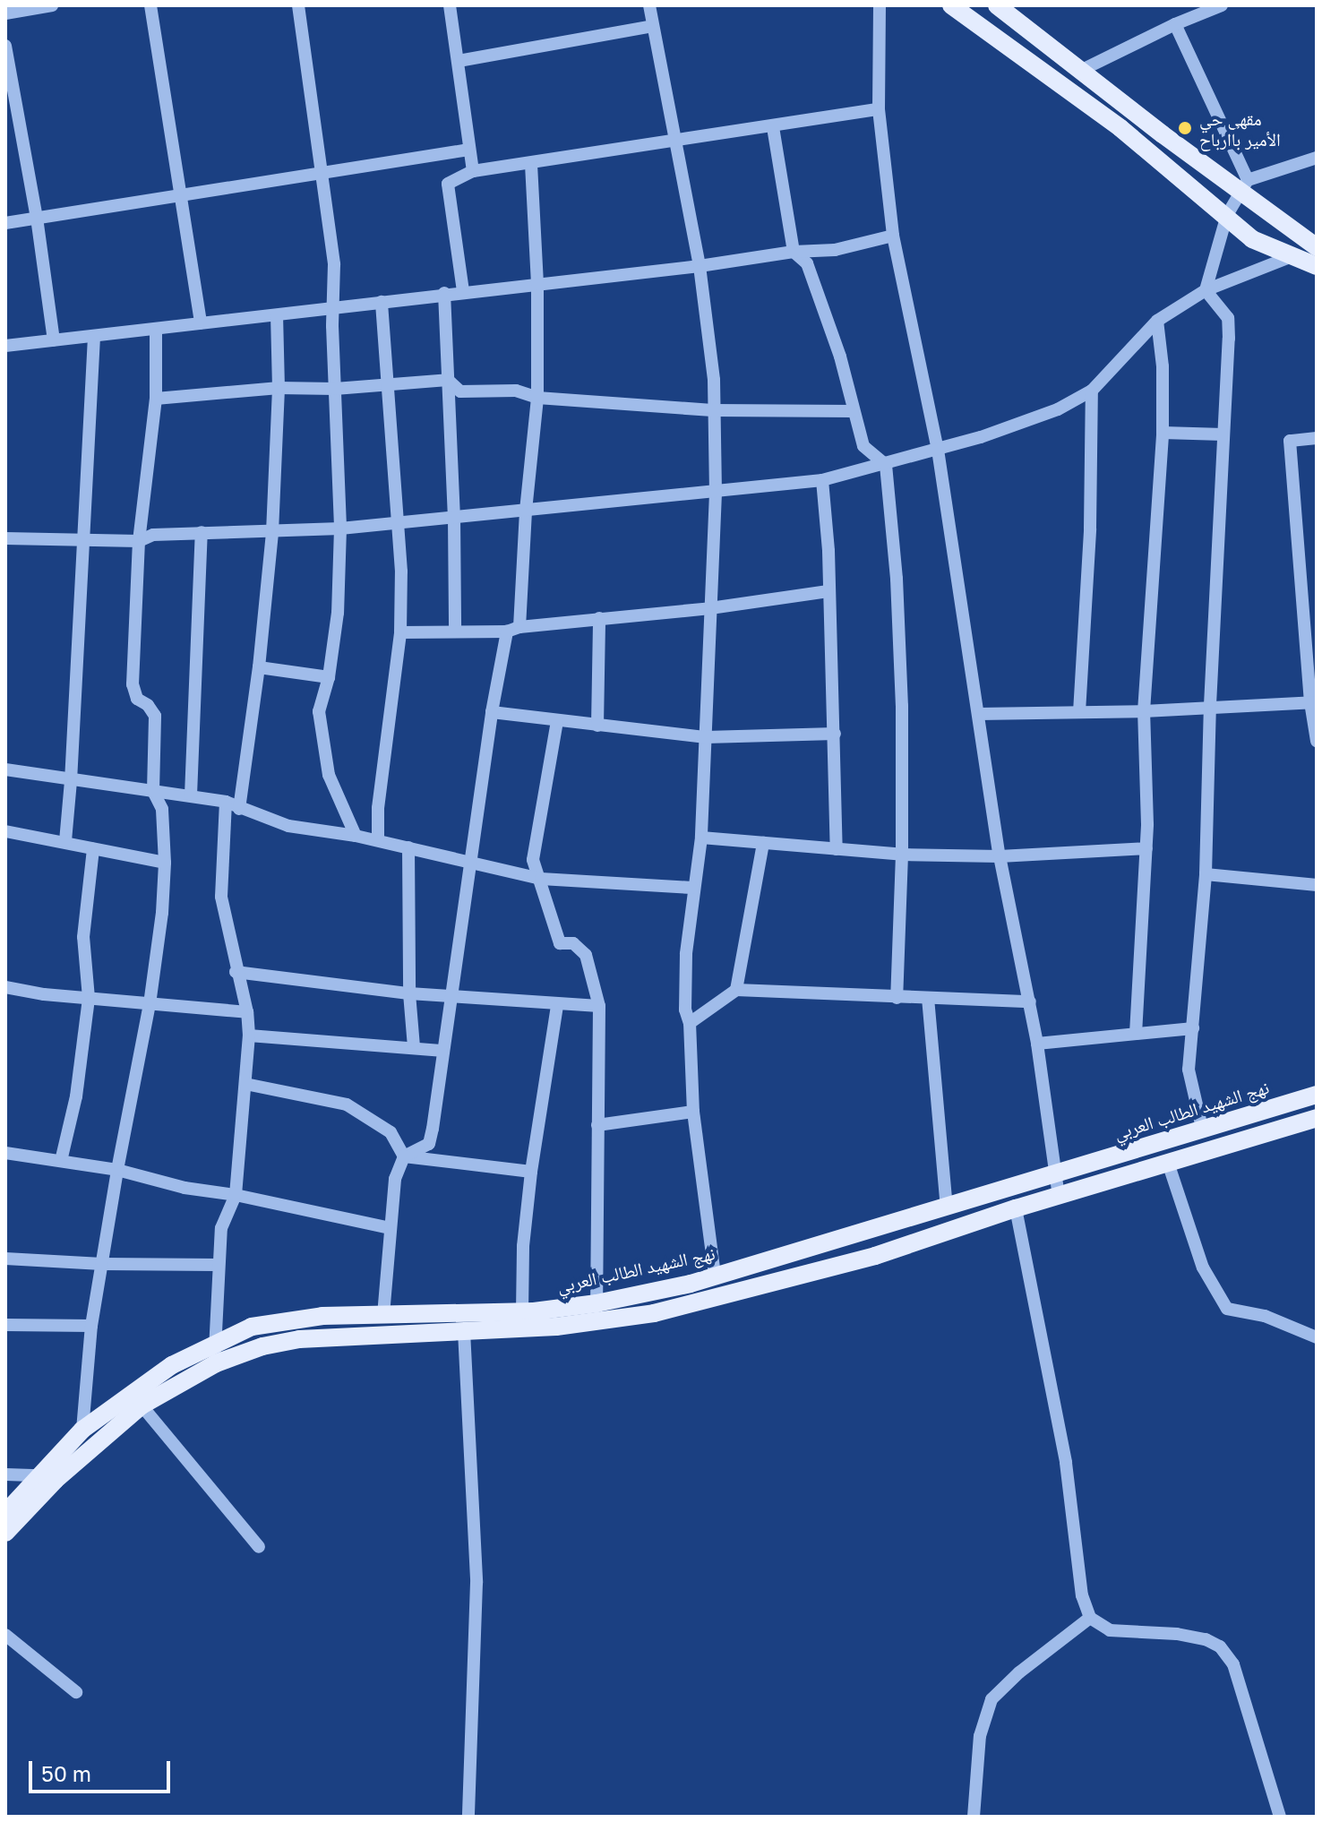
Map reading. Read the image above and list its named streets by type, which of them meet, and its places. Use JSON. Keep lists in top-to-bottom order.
{
  "streets": {
    "main road": ["نهج الشهيد الطالب العربي"]
  },
  "places": ["مقهى حي الأمير باارباح"],
  "scale_bar": "50 m"
}
